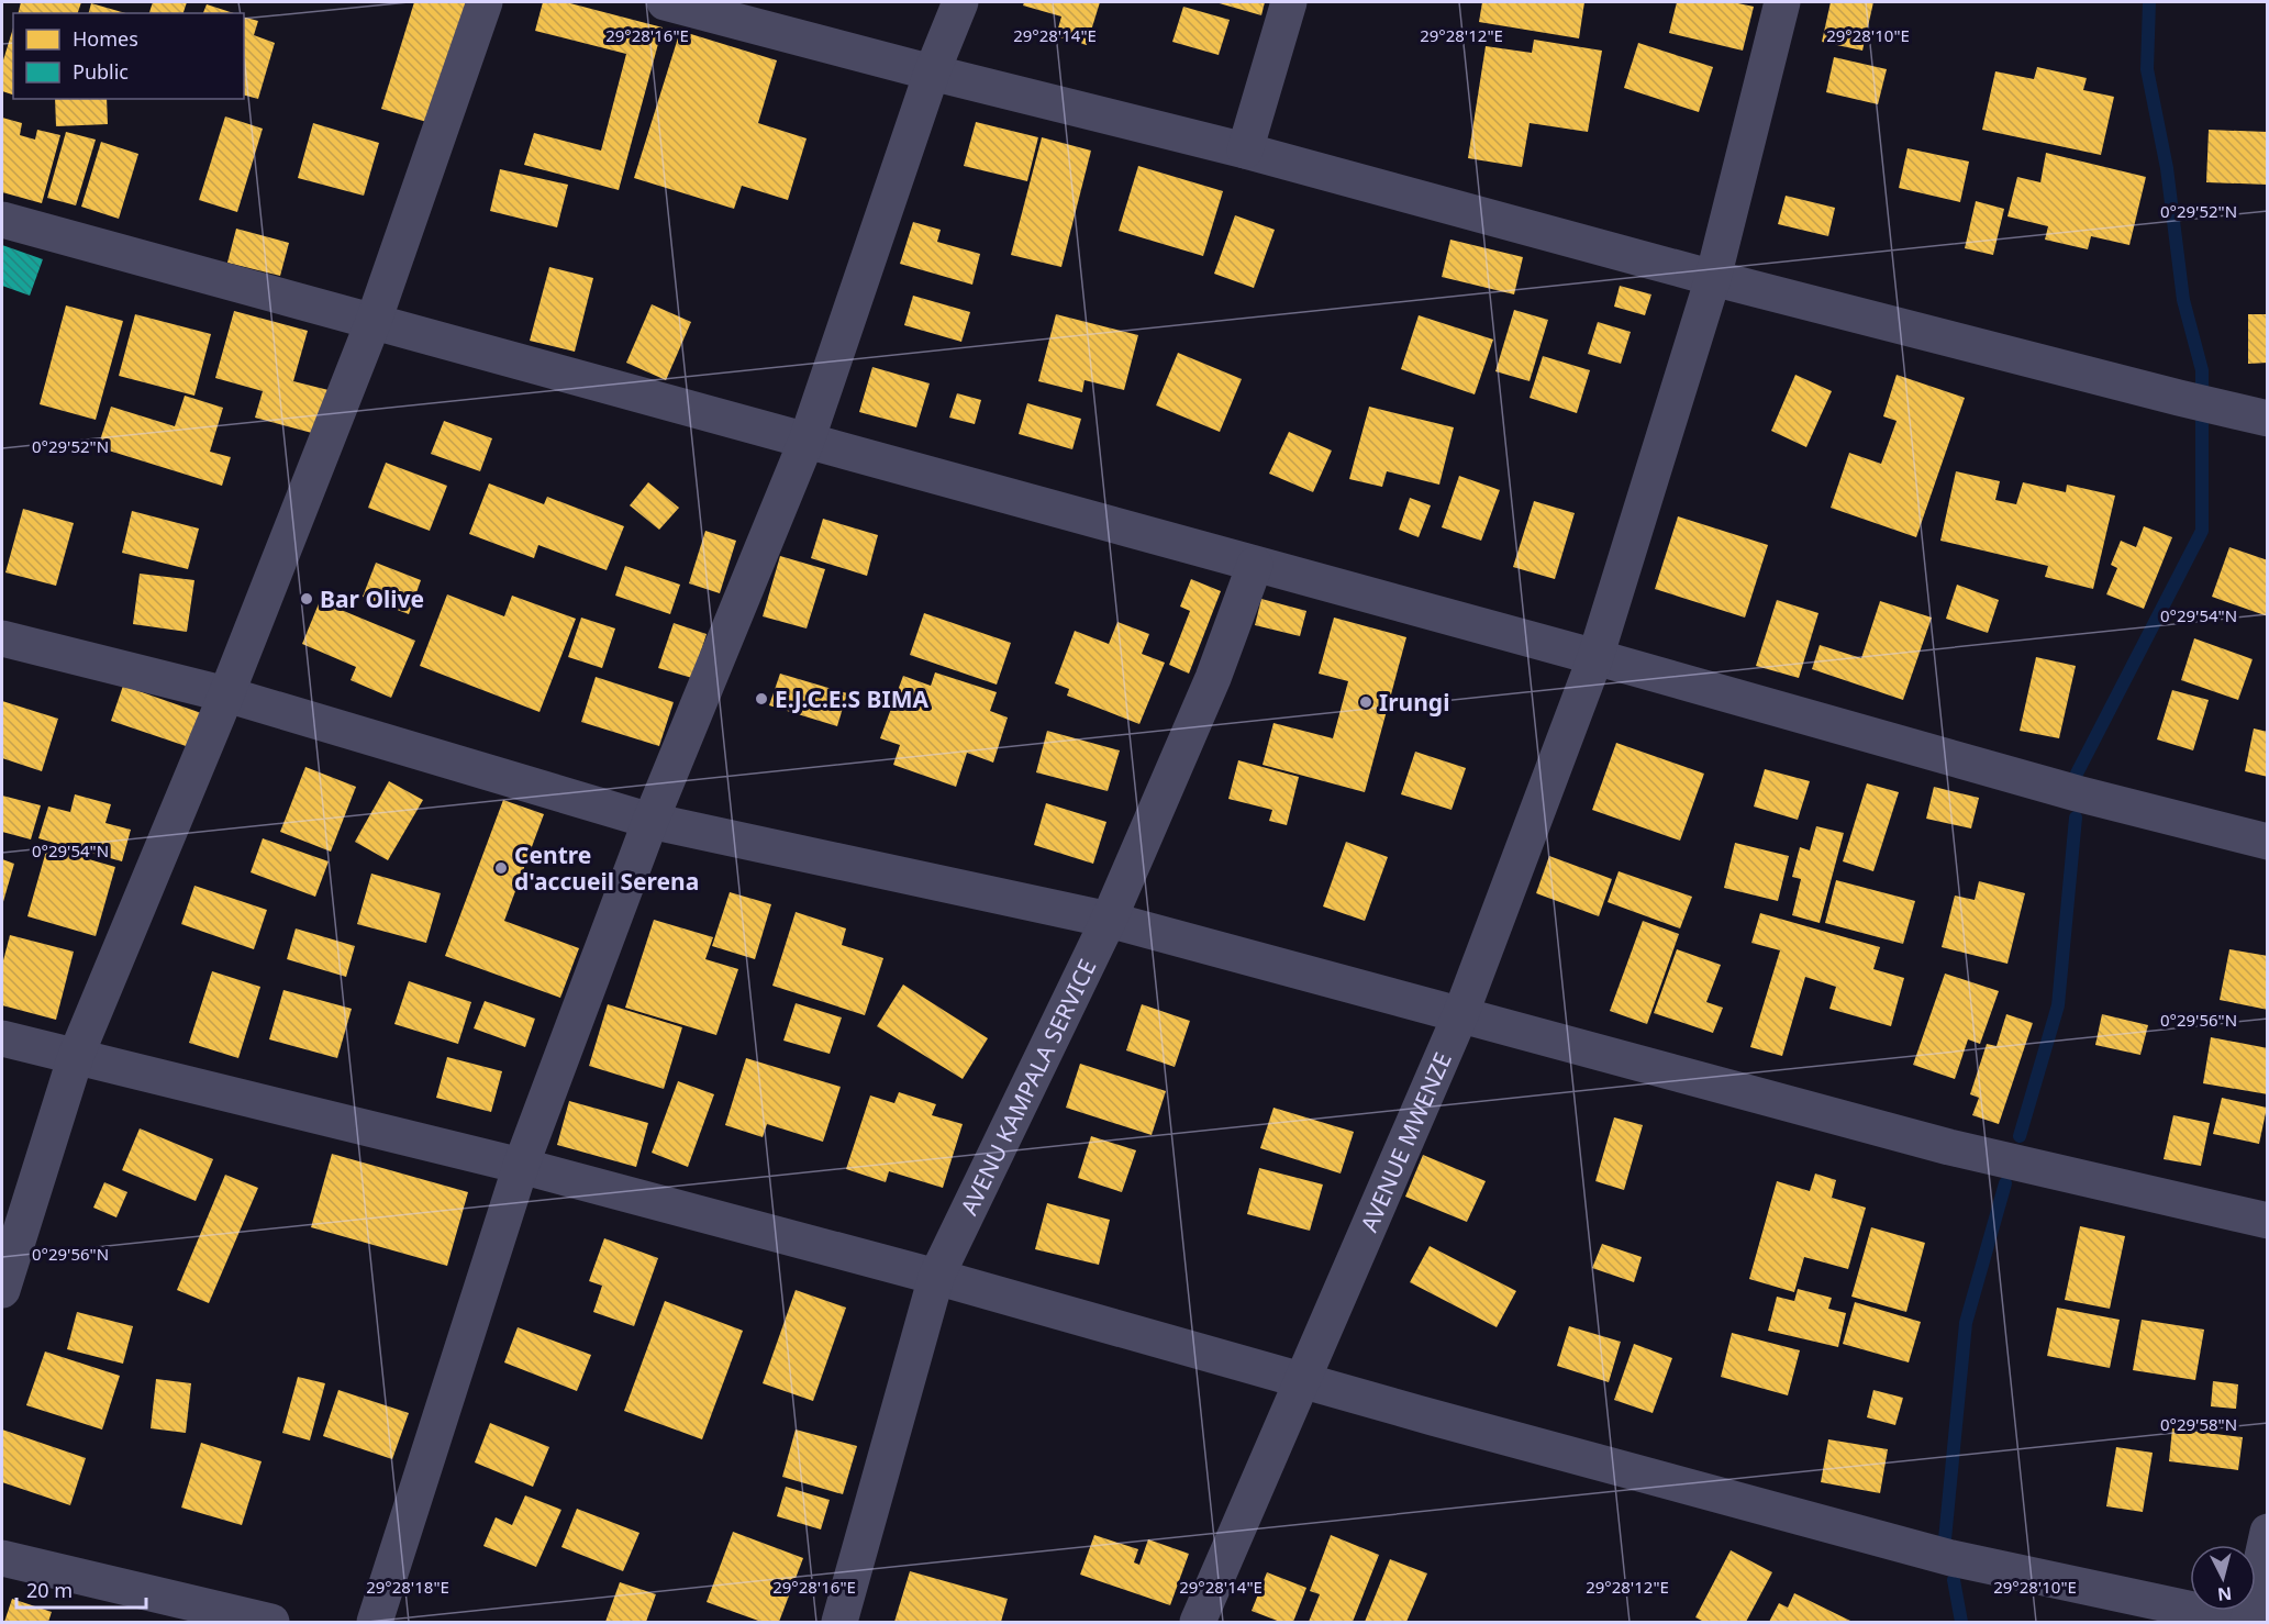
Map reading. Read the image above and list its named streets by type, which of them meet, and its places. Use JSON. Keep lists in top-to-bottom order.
{
  "streets": {
    "street": ["AVENU KAMPALA SERVICE", "AVENUE MWENZE"]
  },
  "places": [
    "Bar Olive",
    "E.J.C.E.S BIMA",
    "Irungi",
    "Centre d'accueil Serena"
  ],
  "legend": ["Homes", "Public"],
  "scale_bar": "20 m",
  "north": "bottom",
  "coordinates": [
    "29°28'16\"E",
    "29°28'14\"E",
    "29°28'12\"E",
    "29°28'10\"E",
    "0°29'52\"N",
    "0°29'54\"N",
    "0°29'56\"N",
    "0°29'58\"N",
    "29°28'18\"E"
  ]
}
